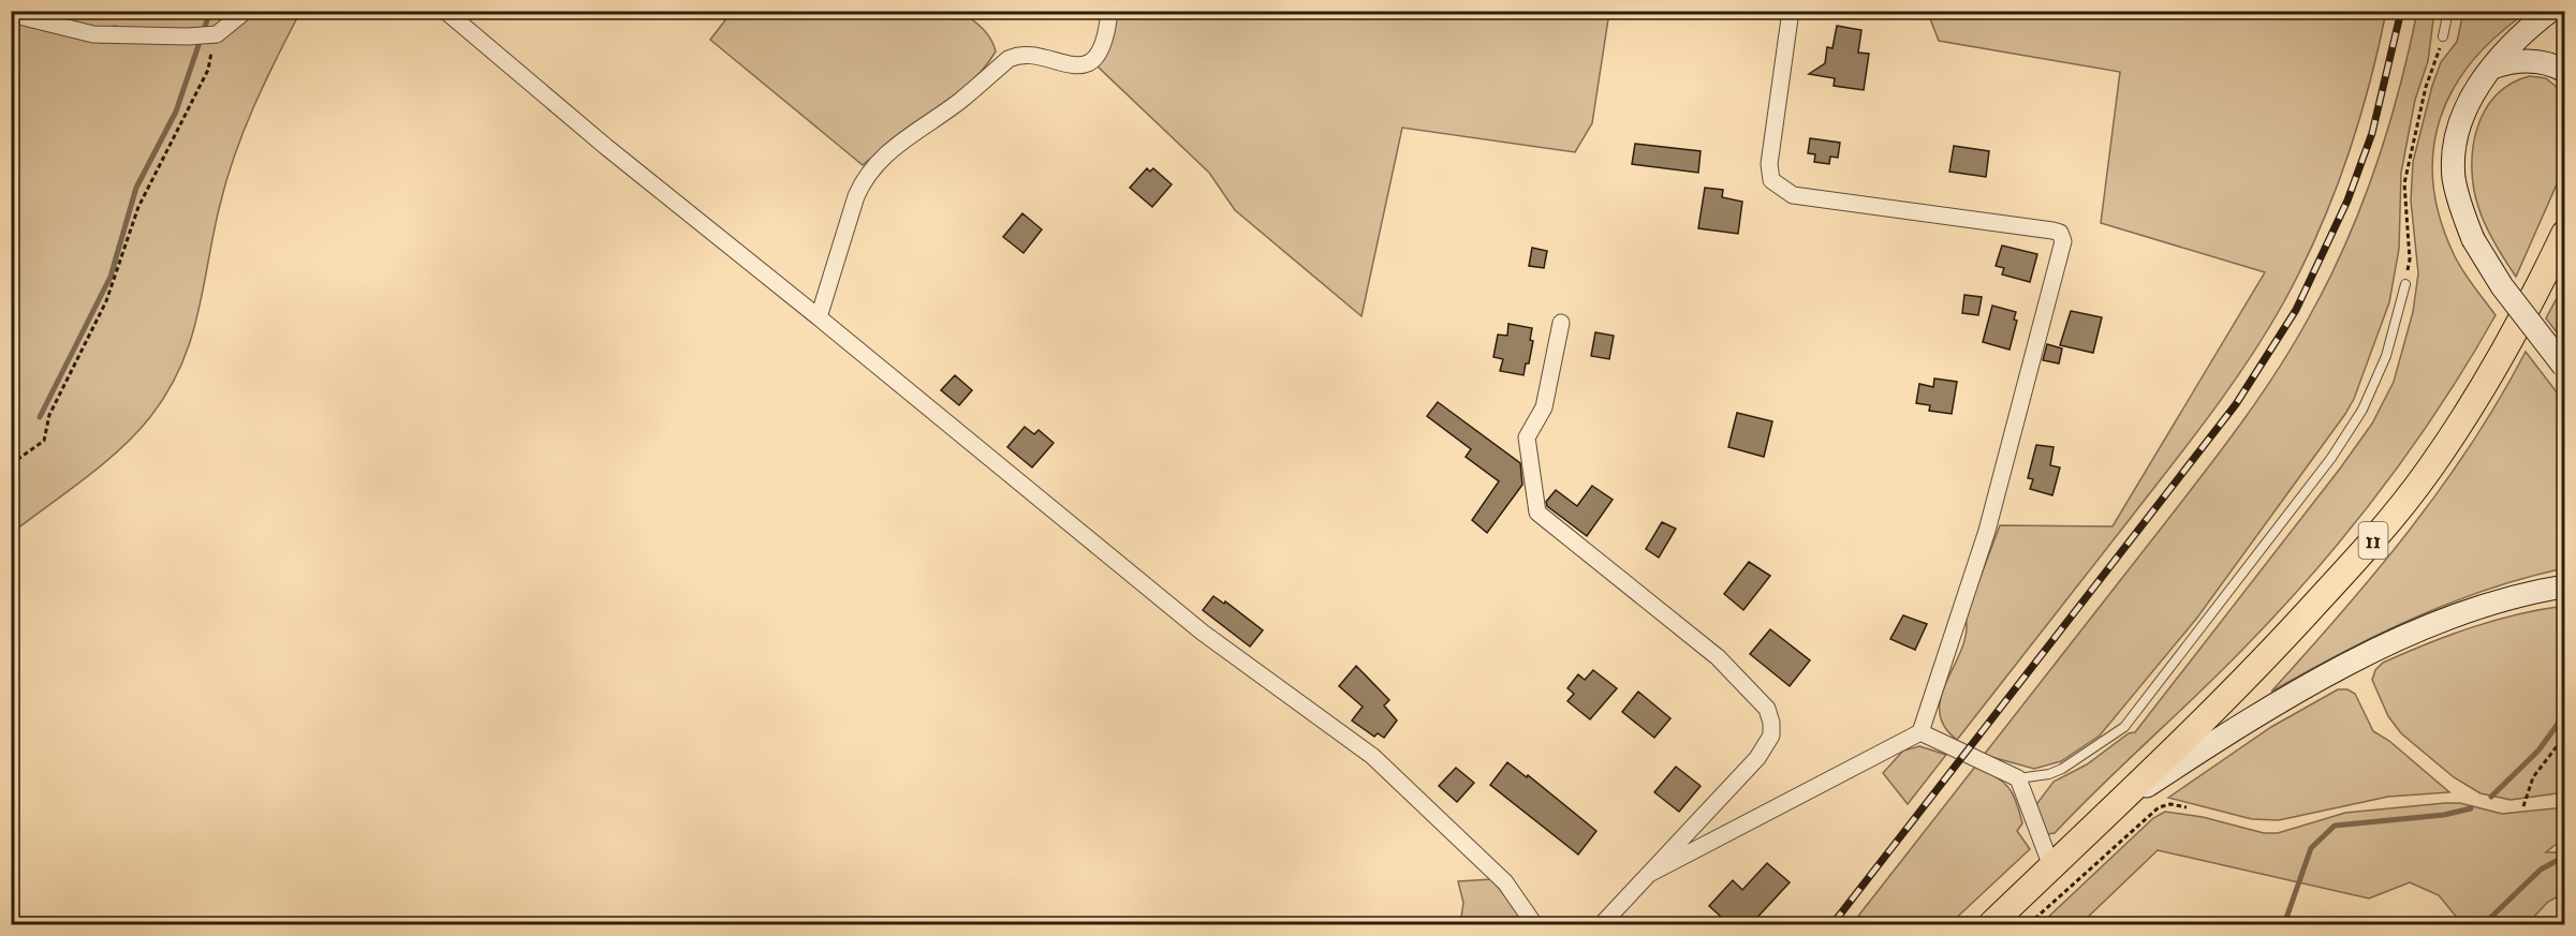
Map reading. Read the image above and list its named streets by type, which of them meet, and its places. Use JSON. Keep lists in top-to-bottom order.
{
  "streets": {
    "main road": ["11"]
  }
}
